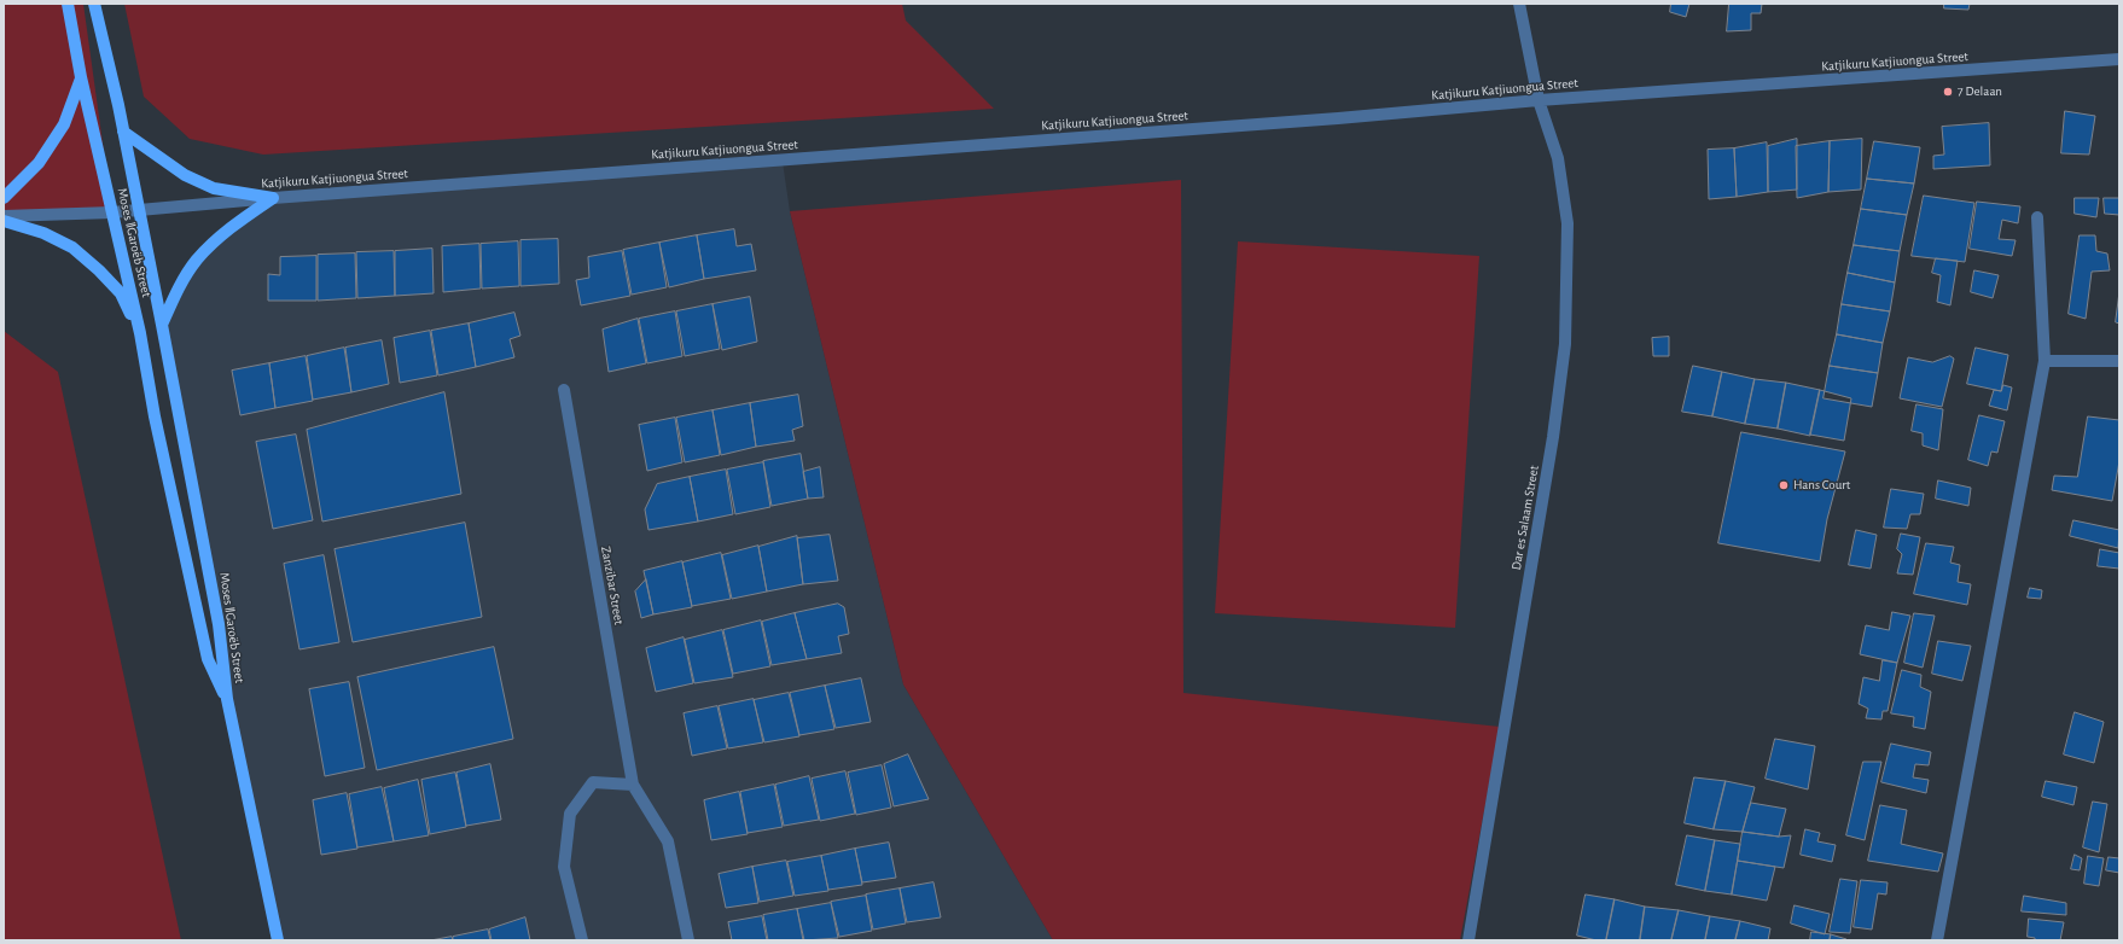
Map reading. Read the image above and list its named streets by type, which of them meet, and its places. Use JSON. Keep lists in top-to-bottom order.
{
  "streets": {
    "main road": ["Moses ǁGaroëb Street"],
    "street": ["Katjikuru Katjiuongua Street", "Dar es Salaam Street", "Zanzibar Street"]
  },
  "crossings": [
    ["Katjikuru Katjiuongua Street", "Moses ǁGaroëb Street"],
    ["Katjikuru Katjiuongua Street", "Dar es Salaam Street"]
  ],
  "places": ["7 Delaan", "Hans Court"]
}
